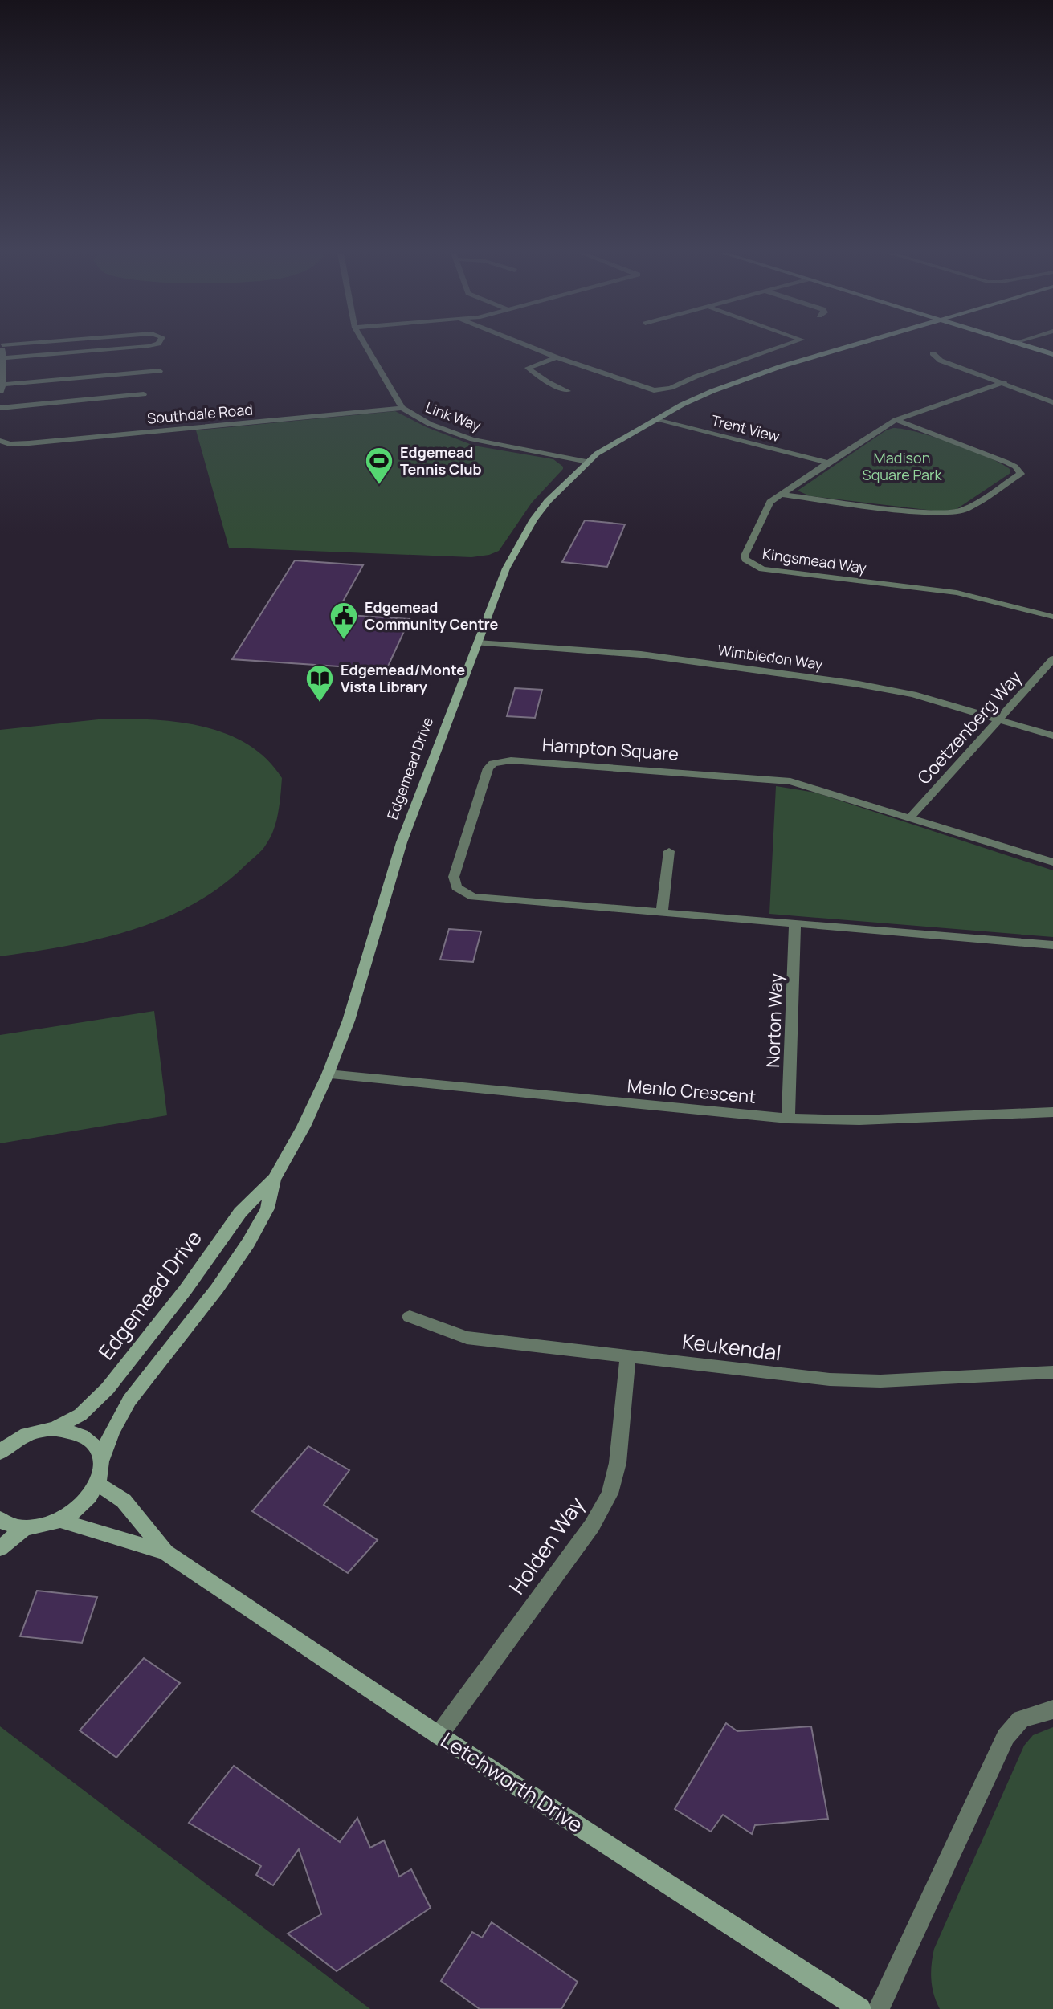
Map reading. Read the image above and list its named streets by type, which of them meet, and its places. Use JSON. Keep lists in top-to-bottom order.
{
  "streets": {
    "street": [
      "Southdale Road",
      "Link Way",
      "Trent View",
      "Kingsmead Way",
      "Wimbledon Way",
      "Coetzenberg Way",
      "Hampton Square",
      "Edgemead Drive",
      "Norton Way",
      "Menlo Crescent",
      "Keukendal",
      "Holden Way",
      "Letchworth Drive"
    ]
  },
  "crossings": [
    ["Southdale Road", "Link Way"],
    ["Link Way", "Edgemead Drive"],
    ["Trent View", "Kingsmead Way"],
    ["Trent View", "Edgemead Drive"],
    ["Wimbledon Way", "Coetzenberg Way"],
    ["Wimbledon Way", "Edgemead Drive"],
    ["Coetzenberg Way", "Hampton Square"],
    ["Hampton Square", "Norton Way"],
    ["Edgemead Drive", "Menlo Crescent"],
    ["Edgemead Drive", "Letchworth Drive"],
    ["Norton Way", "Menlo Crescent"],
    ["Keukendal", "Holden Way"],
    ["Holden Way", "Letchworth Drive"]
  ],
  "parks": ["Madison Square Park"],
  "places": {
    "sports": ["Edgemead Tennis Club"],
    "public building": ["Edgemead Community Centre"],
    "library": ["Edgemead/Monte Vista Library"]
  }
}
